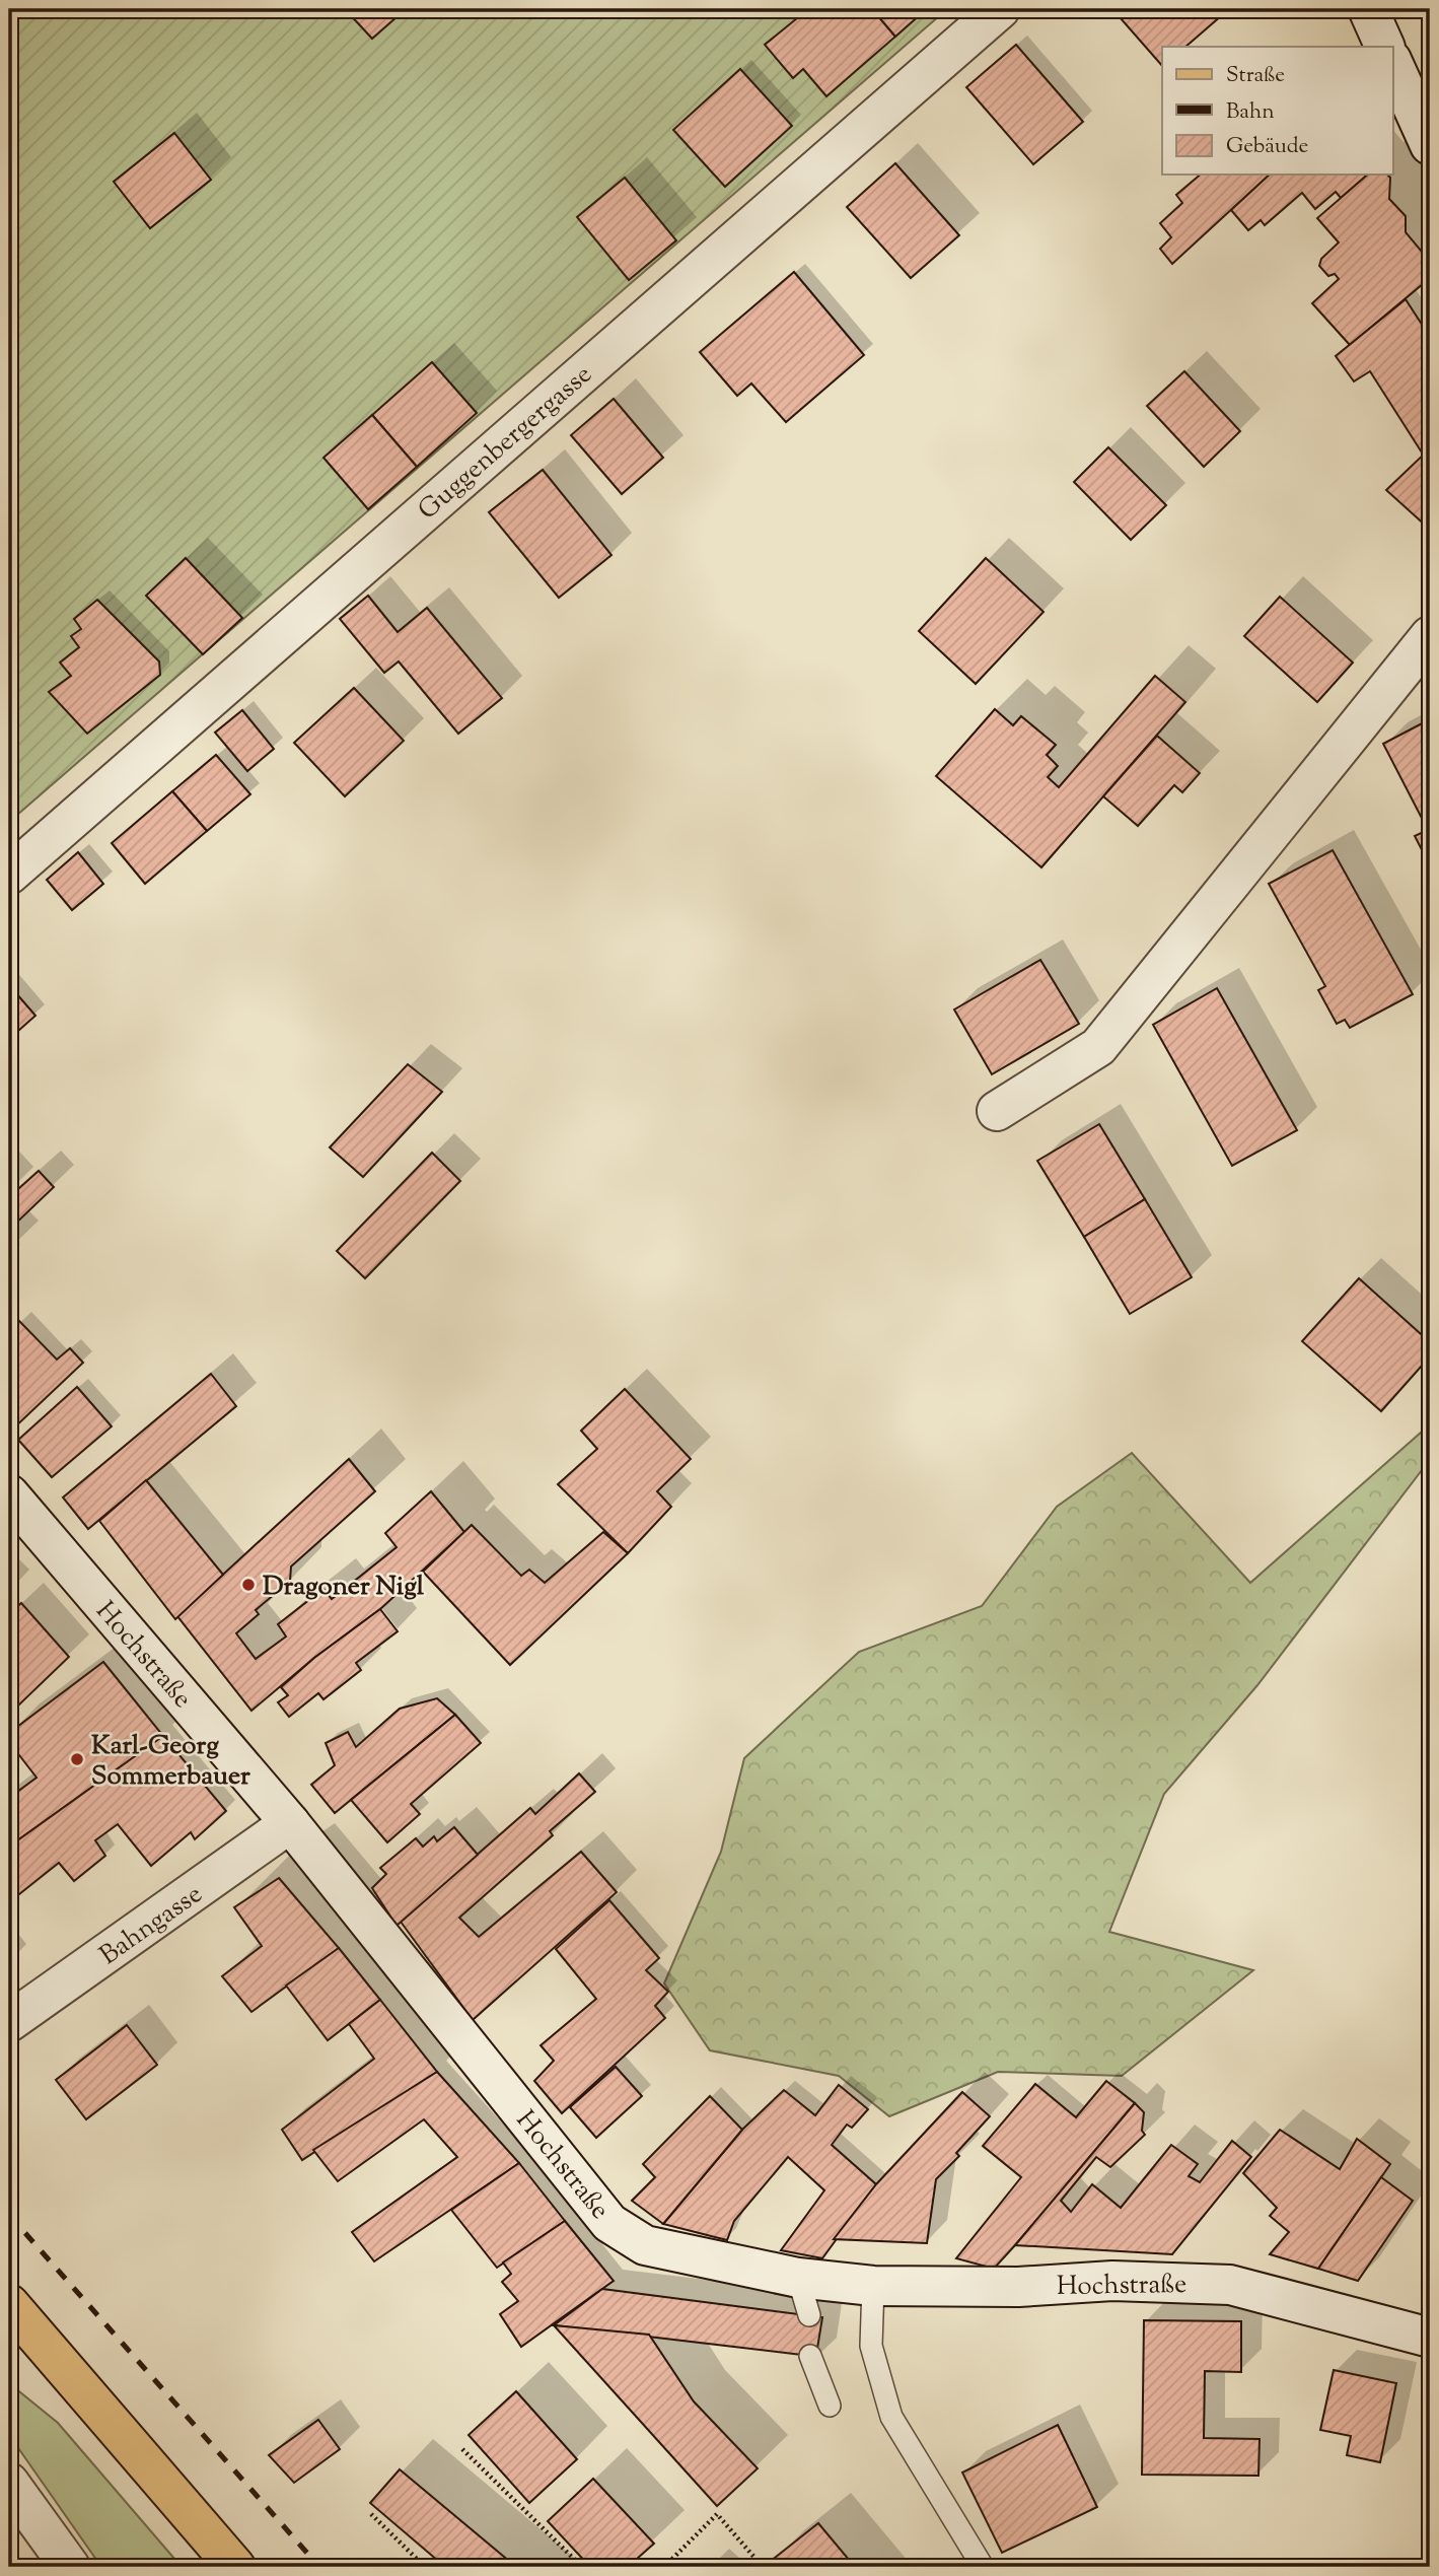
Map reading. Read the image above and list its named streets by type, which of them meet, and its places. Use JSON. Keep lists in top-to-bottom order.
{
  "streets": {
    "street": ["Guggenbergergasse", "Hochstraße", "Bahngasse"]
  },
  "crossings": [
    ["Hochstraße", "Bahngasse"]
  ],
  "places": ["Dragoner Nigl", "Karl-Georg Sommerbauer"],
  "legend": ["Straße", "Bahn", "Gebäude"]
}
